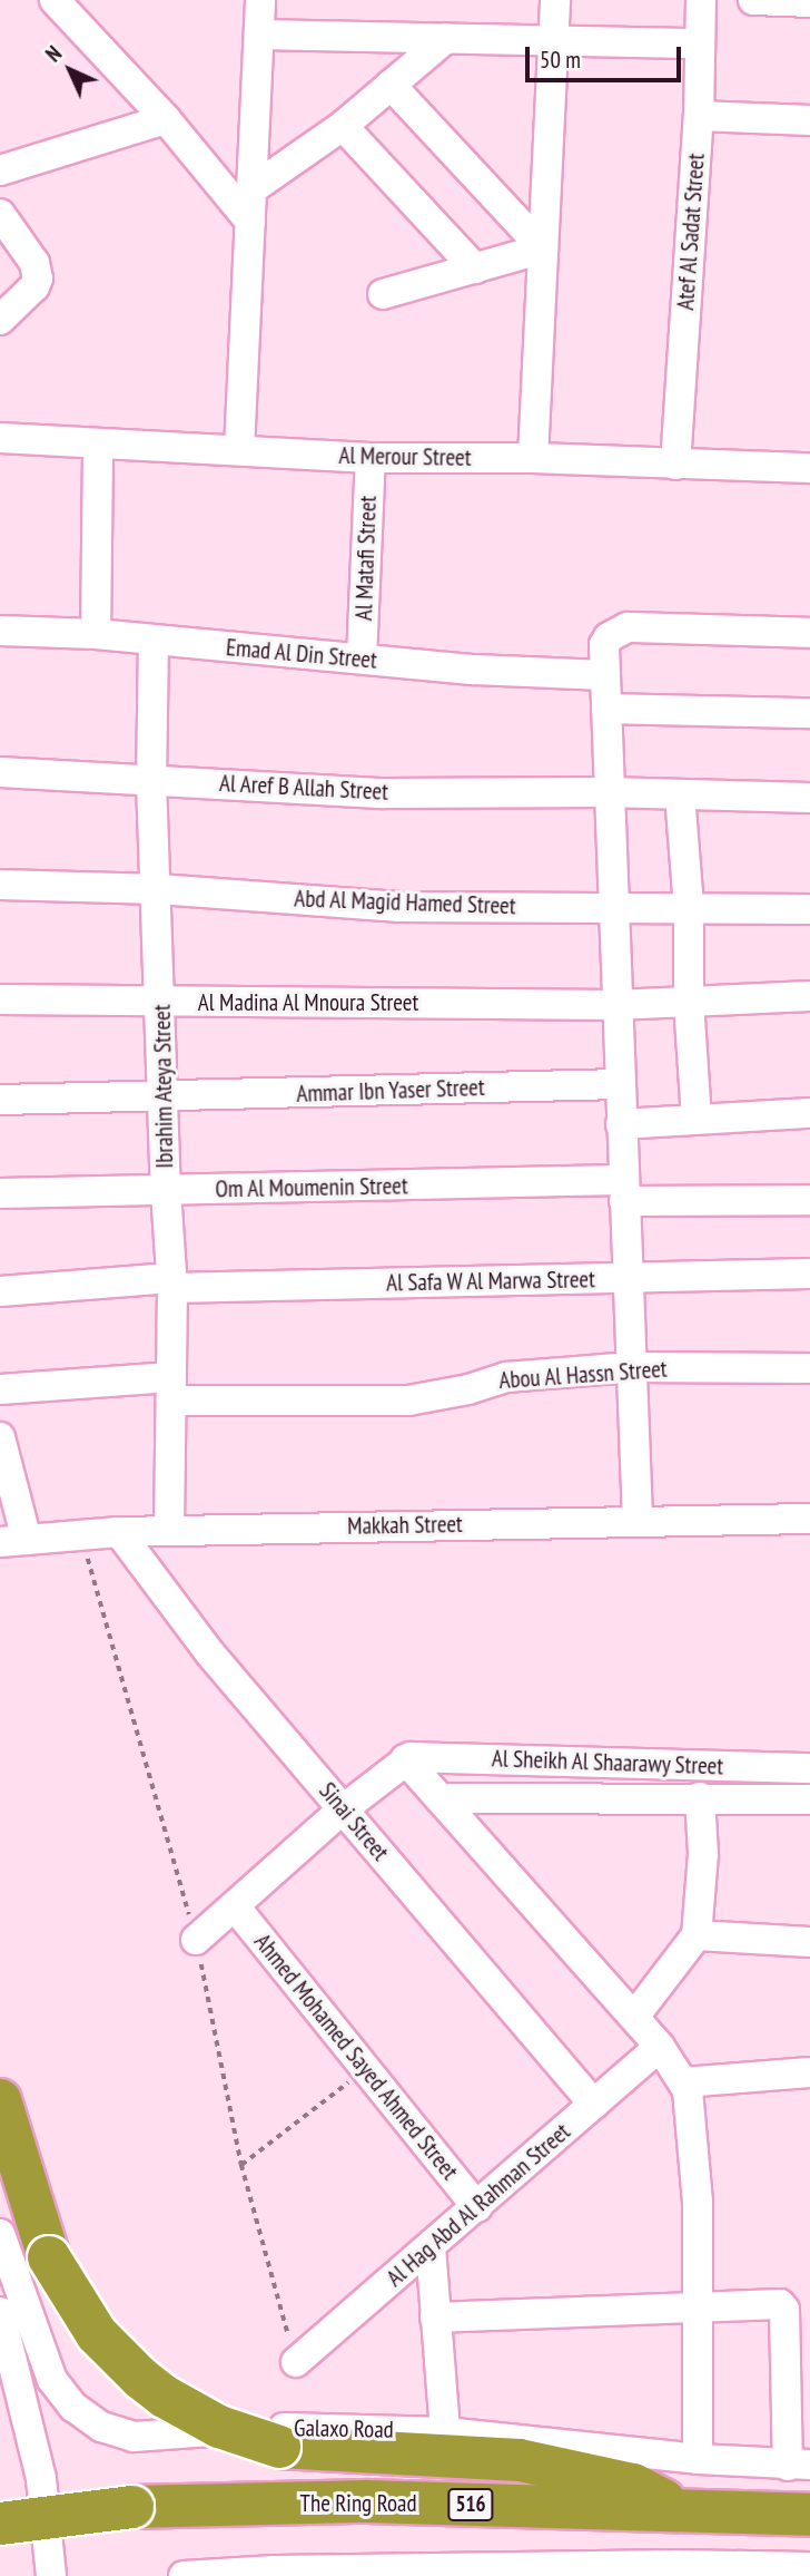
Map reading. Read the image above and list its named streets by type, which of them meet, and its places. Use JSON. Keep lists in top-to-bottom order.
{
  "streets": {
    "highway": ["The Ring Road", "516"],
    "street": [
      "Atef Al Sadat Street",
      "Al Merour Street",
      "Al Matafi Street",
      "Emad Al Din Street",
      "Al Aref B Allah Street",
      "Abd Al Magid Hamed Street",
      "Al Madina Al Mnoura Street",
      "Ibrahim Ateya Street",
      "Ammar Ibn Yaser Street",
      "Om Al Moumenin Street",
      "Al Safa W Al Marwa Street",
      "Abou Al Hassn Street",
      "Makkah Street",
      "Al Sheikh Al Shaarawy Street",
      "Sinai Street",
      "Ahmed Mohamed Sayed Ahmed Street",
      "Al Hag Abd Al Rahman Street",
      "Galaxo Road"
    ]
  },
  "crossings": [
    ["Atef Al Sadat Street", "Al Merour Street"],
    ["Al Merour Street", "Al Matafi Street"],
    ["Al Matafi Street", "Emad Al Din Street"],
    ["Emad Al Din Street", "Ibrahim Ateya Street"],
    ["Al Aref B Allah Street", "Ibrahim Ateya Street"],
    ["Abd Al Magid Hamed Street", "Ibrahim Ateya Street"],
    ["Al Madina Al Mnoura Street", "Ibrahim Ateya Street"],
    ["Ibrahim Ateya Street", "Ammar Ibn Yaser Street"],
    ["Ibrahim Ateya Street", "Om Al Moumenin Street"],
    ["Ibrahim Ateya Street", "Al Safa W Al Marwa Street"],
    ["Ibrahim Ateya Street", "Abou Al Hassn Street"],
    ["Ibrahim Ateya Street", "Makkah Street"],
    ["Makkah Street", "Sinai Street"],
    ["Sinai Street", "Al Hag Abd Al Rahman Street"],
    ["Ahmed Mohamed Sayed Ahmed Street", "Al Hag Abd Al Rahman Street"]
  ],
  "scale_bar": "50 m",
  "north": "top left"
}
